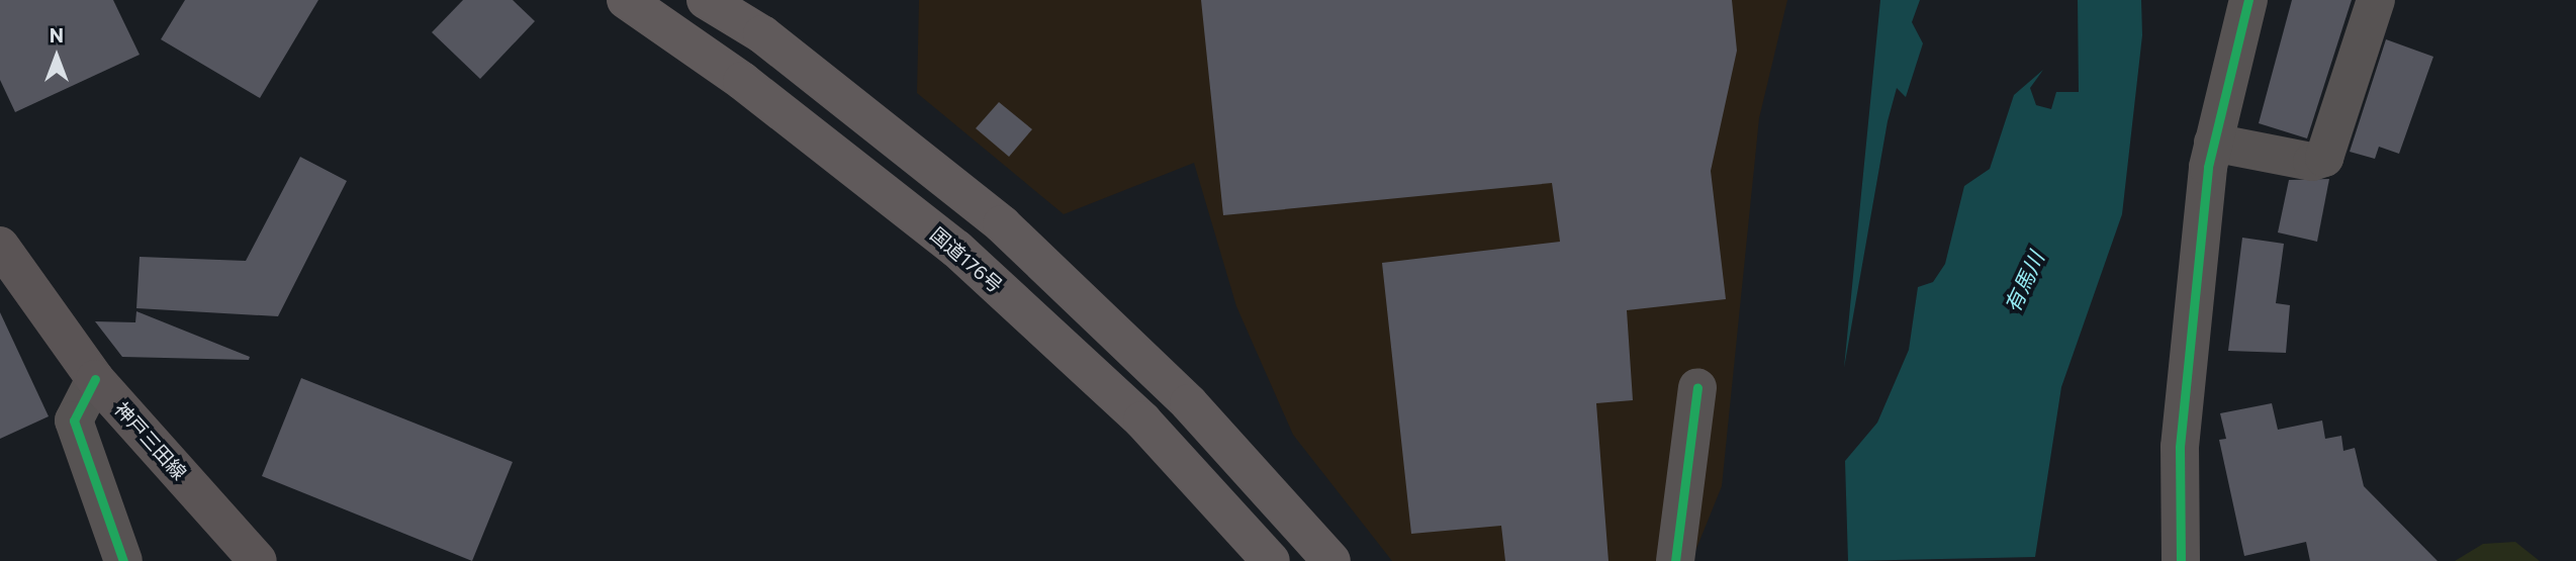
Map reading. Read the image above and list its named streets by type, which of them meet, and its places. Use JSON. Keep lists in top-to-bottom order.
{
  "streets": {
    "highway": ["国道176号"],
    "main road": ["神戸三田線"]
  },
  "water": ["有馬川"],
  "north": "top"
}
